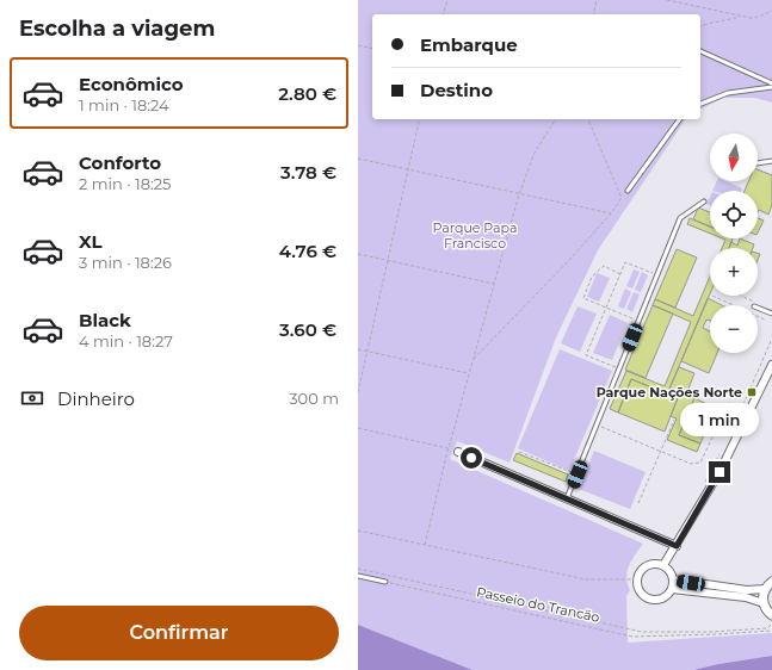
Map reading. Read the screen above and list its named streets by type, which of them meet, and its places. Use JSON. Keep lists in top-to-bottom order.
{
  "streets": {
    "path": ["Passeio do Trancão"]
  },
  "parks": ["Parque Papa Francisco"],
  "places": {
    "transit": ["Parque Nações Norte"]
  },
  "north": "bottom",
  "page": {
    "heading": "Escolha a viagem",
    "banner": ["Embarque", "Destino"],
    "list": [
      {
        "name": "Econômico",
        "note": "1 min · 18:24",
        "value": "2.80 €"
      },
      {
        "name": "Conforto",
        "note": "2 min · 18:25",
        "value": "3.78 €"
      },
      {
        "name": "XL",
        "note": "3 min · 18:26",
        "value": "4.76 €"
      },
      {
        "name": "Black",
        "note": "4 min · 18:27",
        "value": "3.60 €"
      }
    ],
    "map_buttons": ["+", "−"],
    "pay": ["Dinheiro", "300 m"],
    "bubble": "1 min",
    "buttons": "Confirmar"
  }
}
